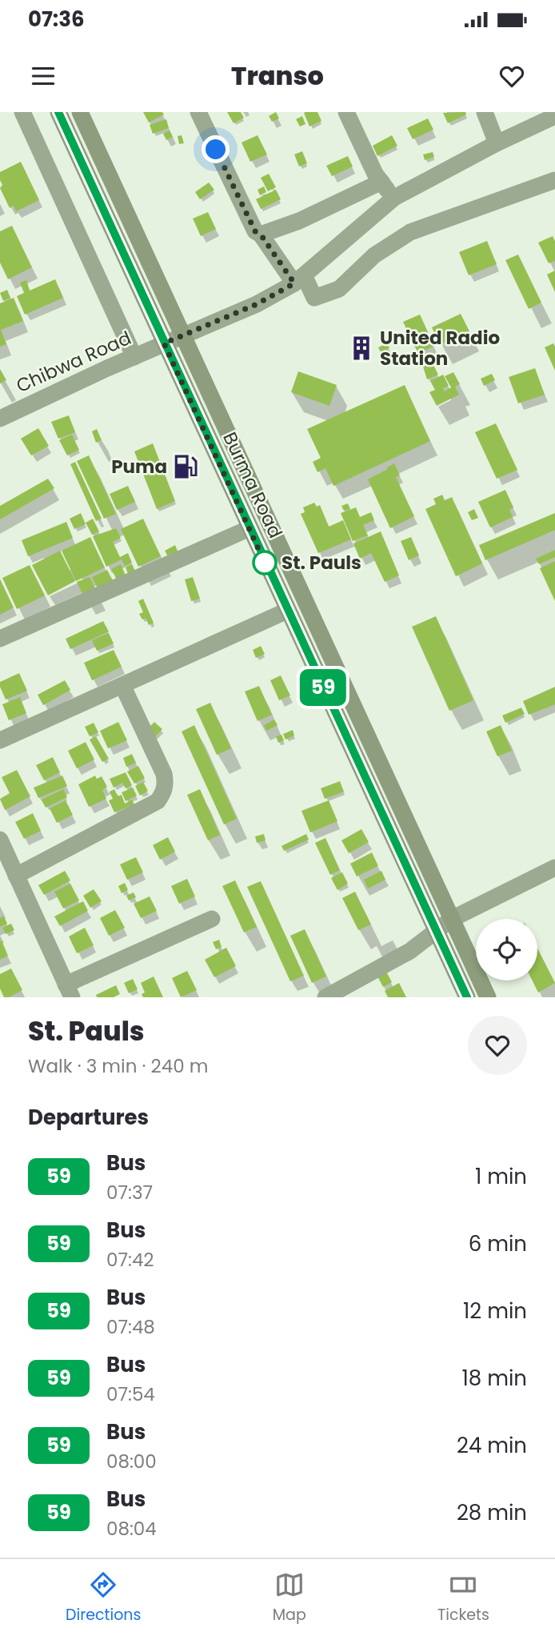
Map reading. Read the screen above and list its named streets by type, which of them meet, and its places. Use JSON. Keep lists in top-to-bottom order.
{
  "streets": {
    "main road": ["Burma Road"],
    "street": ["Chibwa Road"]
  },
  "crossings": [
    ["Chibwa Road", "Burma Road"]
  ],
  "places": {
    "building": ["United Radio Station"],
    "fuel station": ["Puma"],
    "other": ["St. Pauls"]
  },
  "lines": ["bus line 59"],
  "page": {
    "status": "07:36",
    "header": "Transo",
    "on_map": "59",
    "heading": [
      ["St. Pauls", "Walk · 3 min · 240 m"],
      "Departures"
    ],
    "list": [
      {
        "mark": "59",
        "name": "Bus",
        "note": "07:37",
        "value": "1 min"
      },
      {
        "mark": "59",
        "name": "Bus",
        "note": "07:42",
        "value": "6 min"
      },
      {
        "mark": "59",
        "name": "Bus",
        "note": "07:48",
        "value": "12 min"
      },
      {
        "mark": "59",
        "name": "Bus",
        "note": "07:54",
        "value": "18 min"
      },
      {
        "mark": "59",
        "name": "Bus",
        "note": "08:00",
        "value": "24 min"
      },
      {
        "mark": "59",
        "name": "Bus",
        "note": "08:04",
        "value": "28 min"
      }
    ],
    "tabs": ["Directions", "Map", "Tickets"]
  }
}
